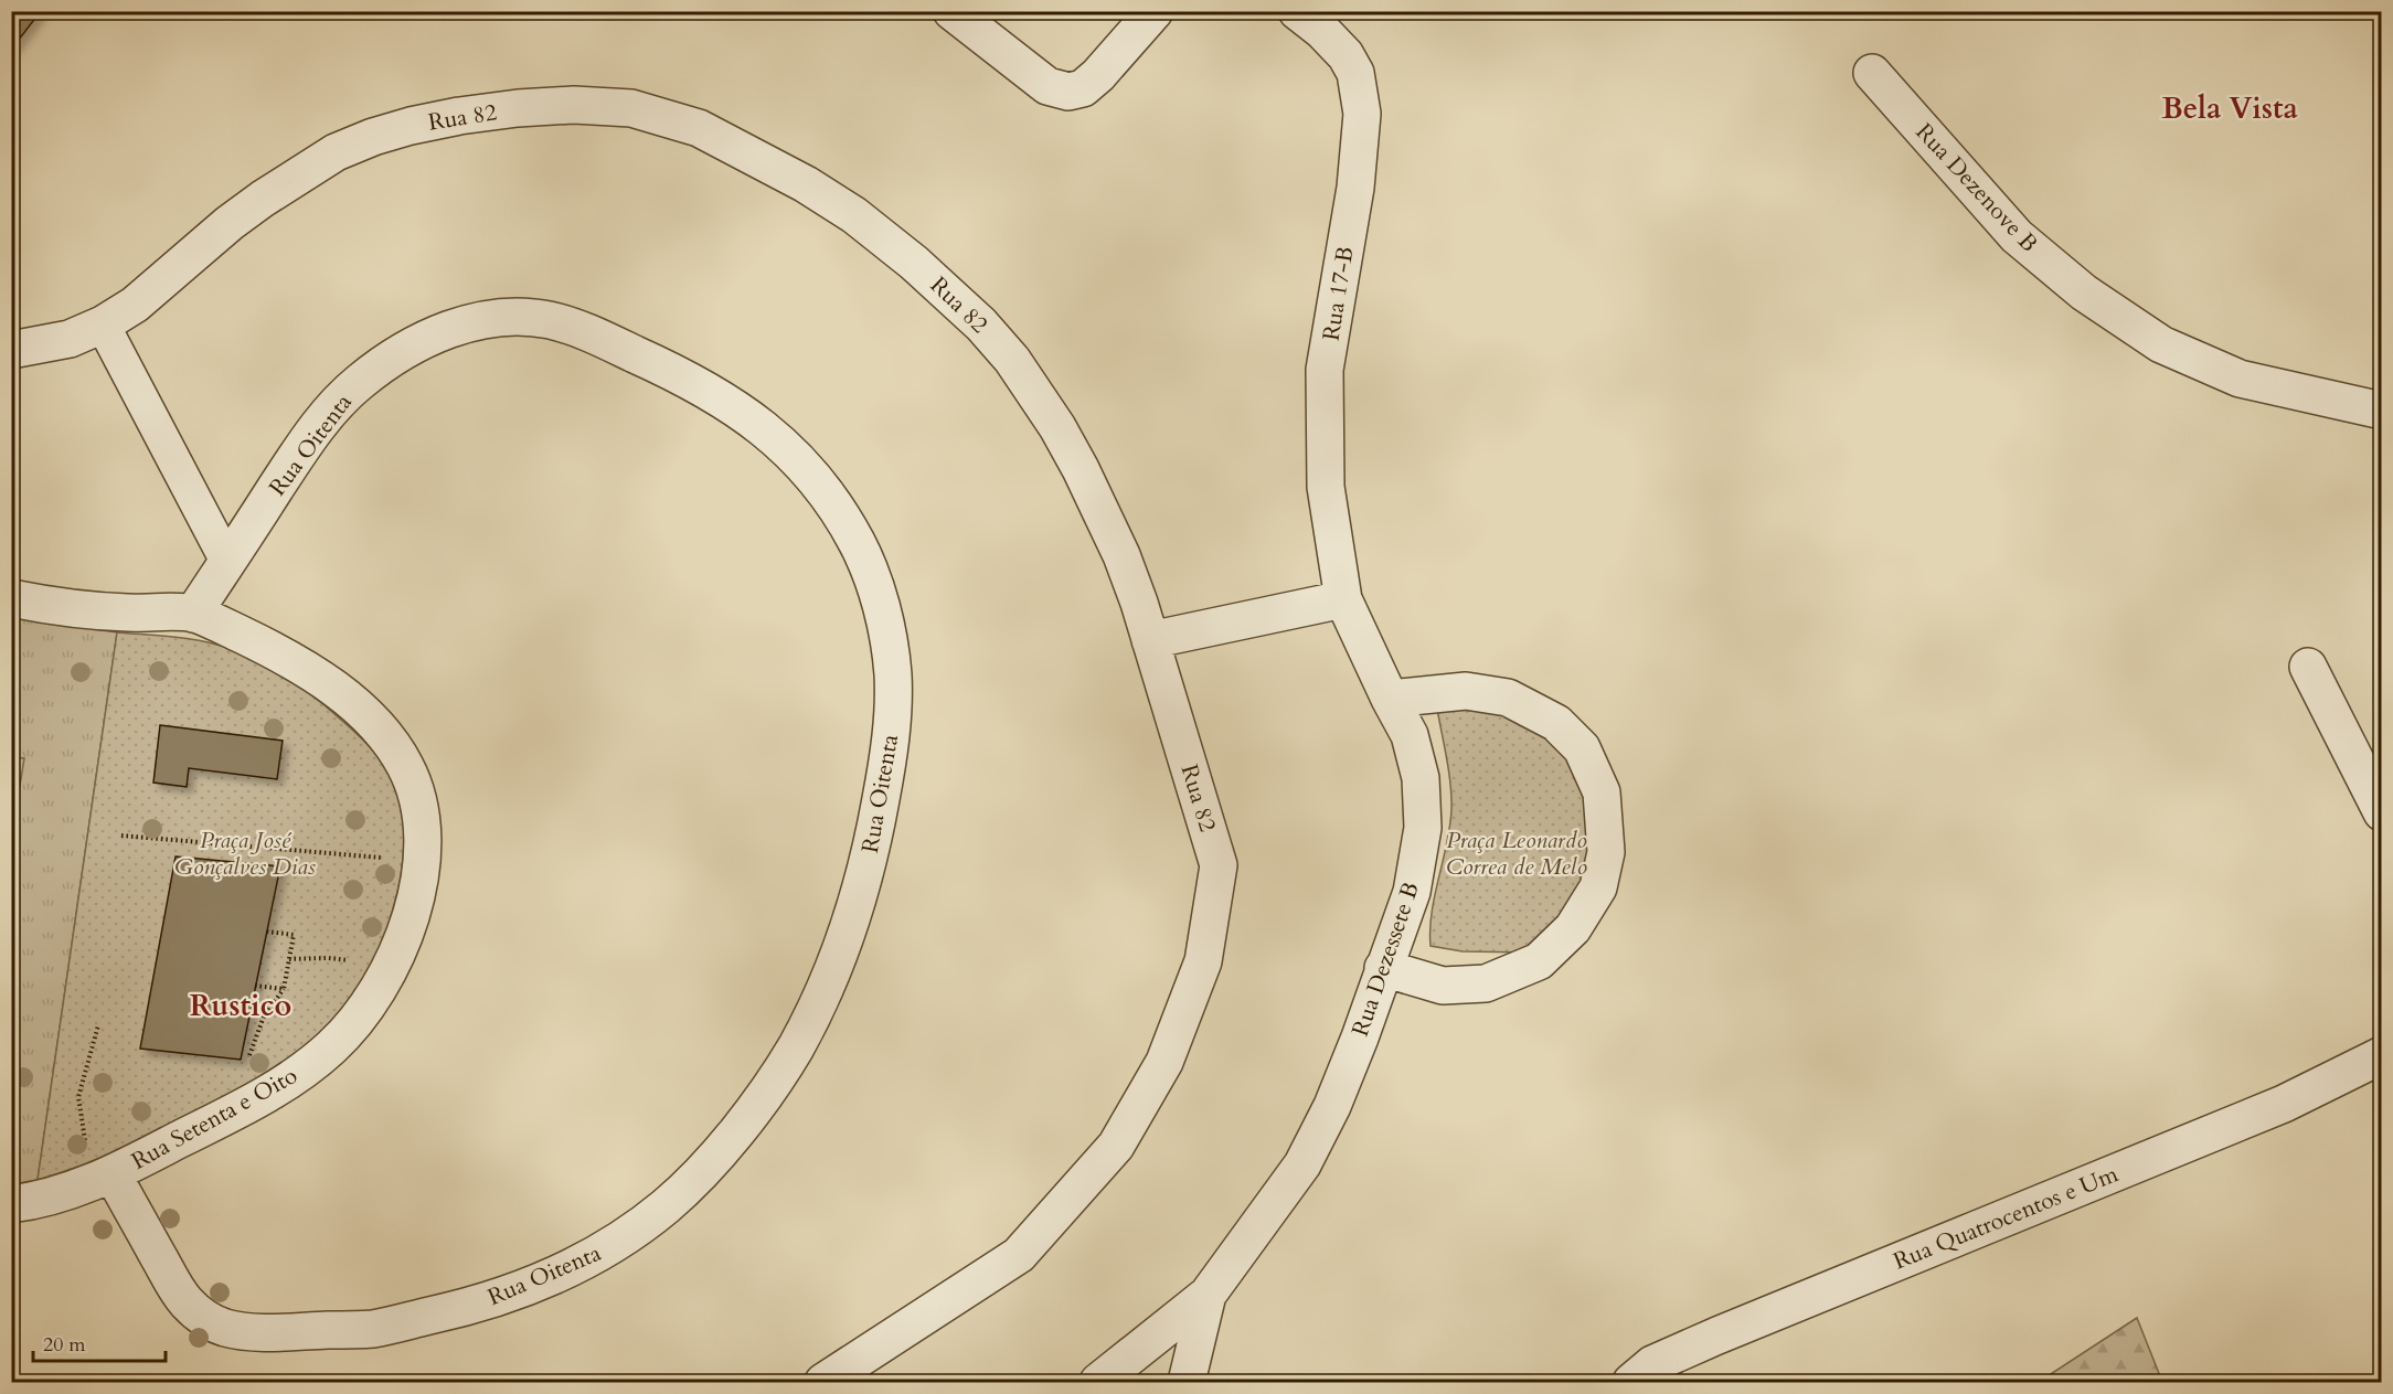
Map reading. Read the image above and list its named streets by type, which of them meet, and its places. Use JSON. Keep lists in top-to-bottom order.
{
  "streets": {
    "street": [
      "Rua 82",
      "Rua Dezenove B",
      "Rua 17-B",
      "Rua Oitenta",
      "Rua Dezessete B",
      "Rua Setenta e Oito",
      "Rua Quatrocentos e Um"
    ]
  },
  "crossings": [
    ["Rua 17-B", "Rua Dezessete B"],
    ["Rua Oitenta", "Rua Setenta e Oito"]
  ],
  "districts": ["Bela Vista", "Rustico"],
  "parks": ["Praça José Gonçalves Dias", "Praça Leonardo Correa de Melo"],
  "scale_bar": "20 m"
}
